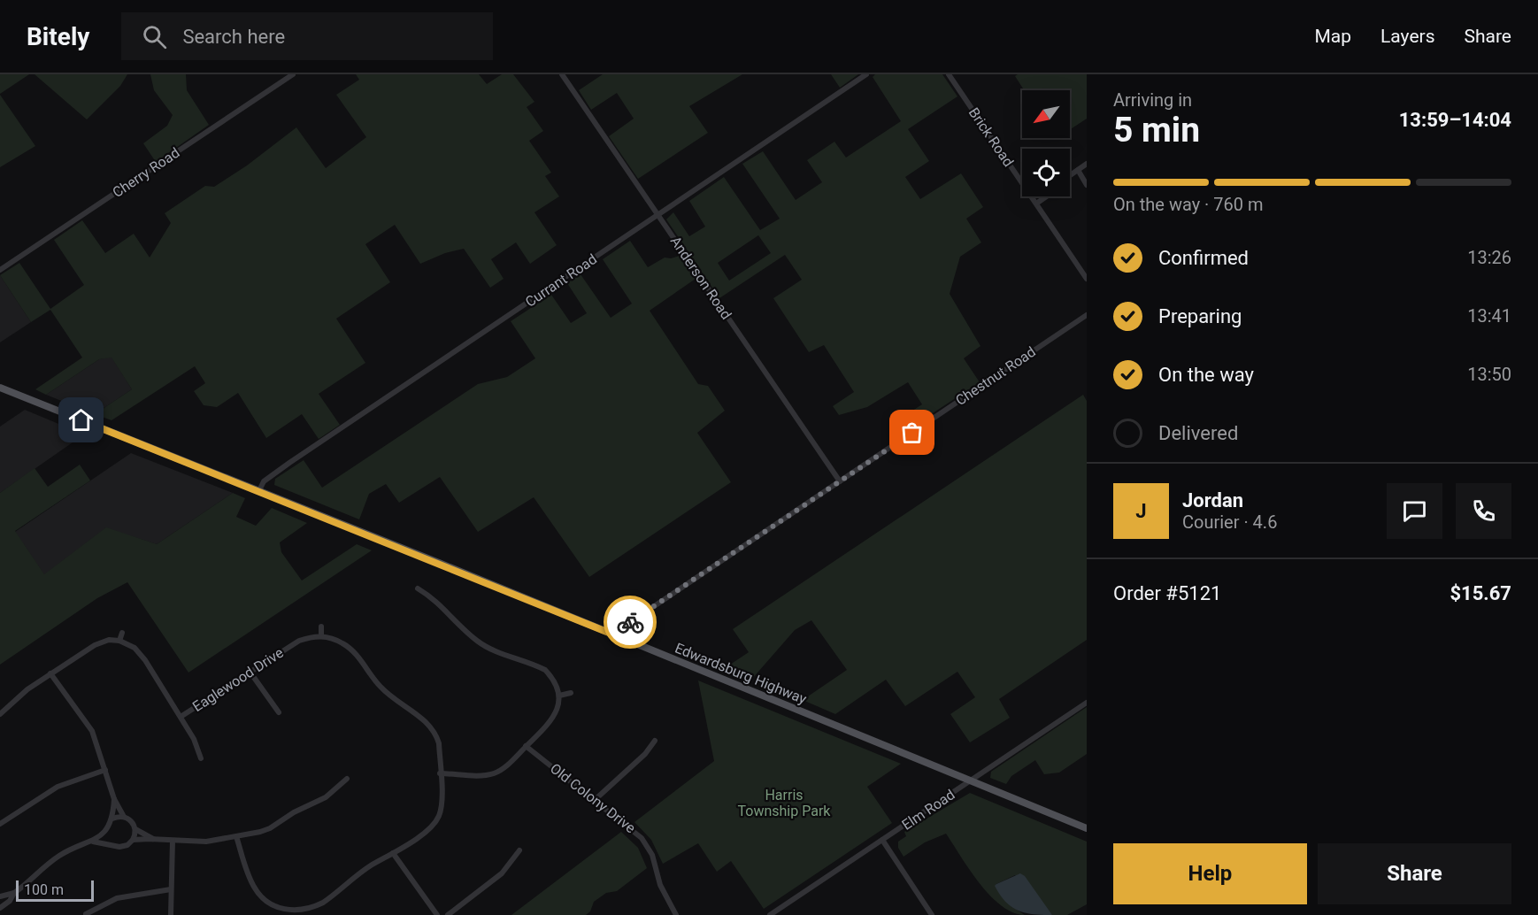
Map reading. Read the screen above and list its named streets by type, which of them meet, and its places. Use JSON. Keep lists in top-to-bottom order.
{
  "streets": {
    "main road": ["Edwardsburg Highway"],
    "street": [
      "Brick Road",
      "Cherry Road",
      "Anderson Road",
      "Currant Road",
      "Chestnut Road",
      "Eaglewood Drive",
      "Old Colony Drive",
      "Elm Road"
    ]
  },
  "crossings": [
    ["Anderson Road", "Currant Road"],
    ["Anderson Road", "Chestnut Road"],
    ["Currant Road", "Edwardsburg Highway"],
    ["Chestnut Road", "Edwardsburg Highway"],
    ["Edwardsburg Highway", "Elm Road"]
  ],
  "parks": ["Harris Township Park"],
  "scale_bar": "100 m",
  "north": "bottom left",
  "page": {
    "header": "Bitely",
    "search": "Search here",
    "nav": ["Map", "Layers", "Share"],
    "heading": ["5 min", "Arriving in", "13:59–14:04"],
    "panel": [
      "Jordan",
      "Courier · 4.6",
      "Order #5121",
      "$15.67"
    ],
    "bar": "On the way · 760 m",
    "list": [
      ["Confirmed", "13:26"],
      ["Preparing", "13:41"],
      ["On the way", "13:50"],
      "Delivered"
    ],
    "round": "J",
    "buttons": ["Help", "Share"],
    "scale": "100 m"
  }
}
